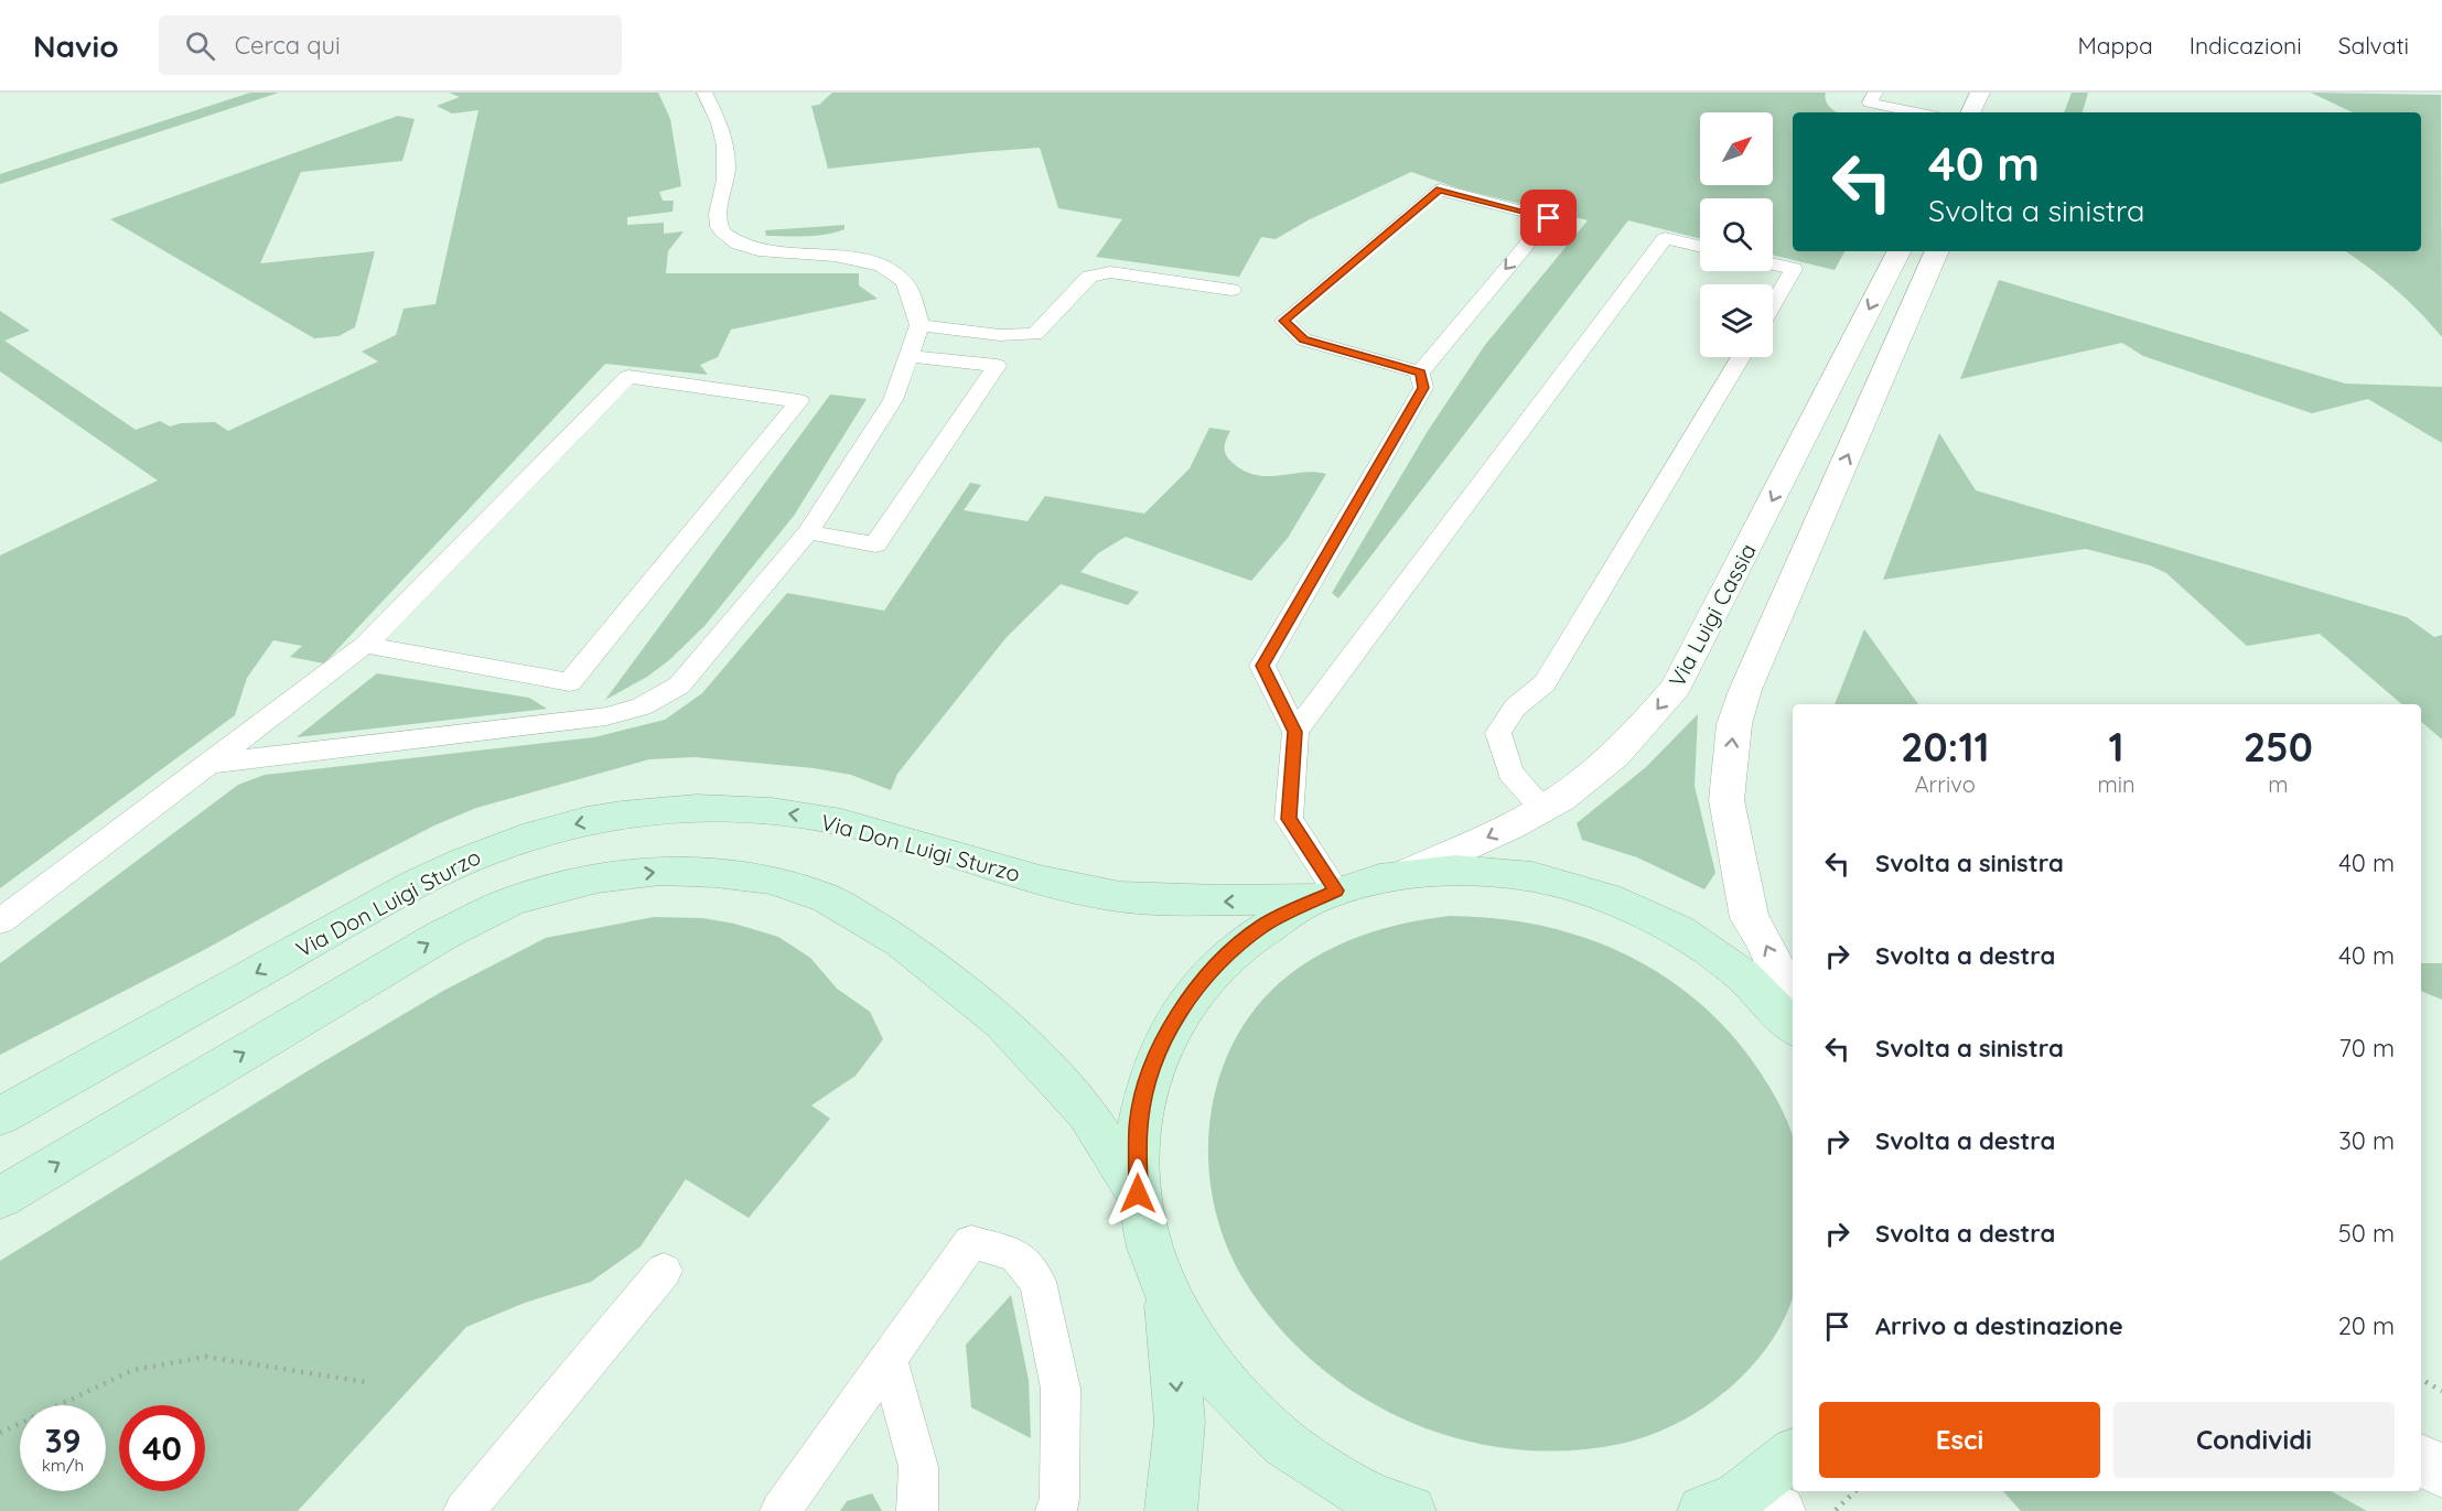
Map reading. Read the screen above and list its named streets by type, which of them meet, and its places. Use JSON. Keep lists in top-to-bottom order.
{
  "streets": {
    "street": ["Via Luigi Cassia", "Via Don Luigi Sturzo"]
  },
  "one_way": ["Via Luigi Cassia", "Via Don Luigi Sturzo"],
  "north": "top right",
  "page": {
    "header": "Navio",
    "search": "Cerca qui",
    "nav": ["Mappa", "Indicazioni", "Salvati"],
    "turn": ["40 m", "Svolta a sinistra"],
    "eta": [
      "20:11",
      "Arrivo",
      "1",
      "min",
      "250",
      "m"
    ],
    "list": [
      {
        "name": "Svolta a sinistra",
        "value": "40 m"
      },
      {
        "name": "Svolta a destra",
        "value": "40 m"
      },
      {
        "name": "Svolta a sinistra",
        "value": "70 m"
      },
      {
        "name": "Svolta a destra",
        "value": "30 m"
      },
      {
        "name": "Svolta a destra",
        "value": "50 m"
      },
      {
        "name": "Arrivo a destinazione",
        "value": "20 m"
      }
    ],
    "buttons": ["Esci", "Condividi"],
    "speed": "39 km/h",
    "limit": "40"
  }
}
